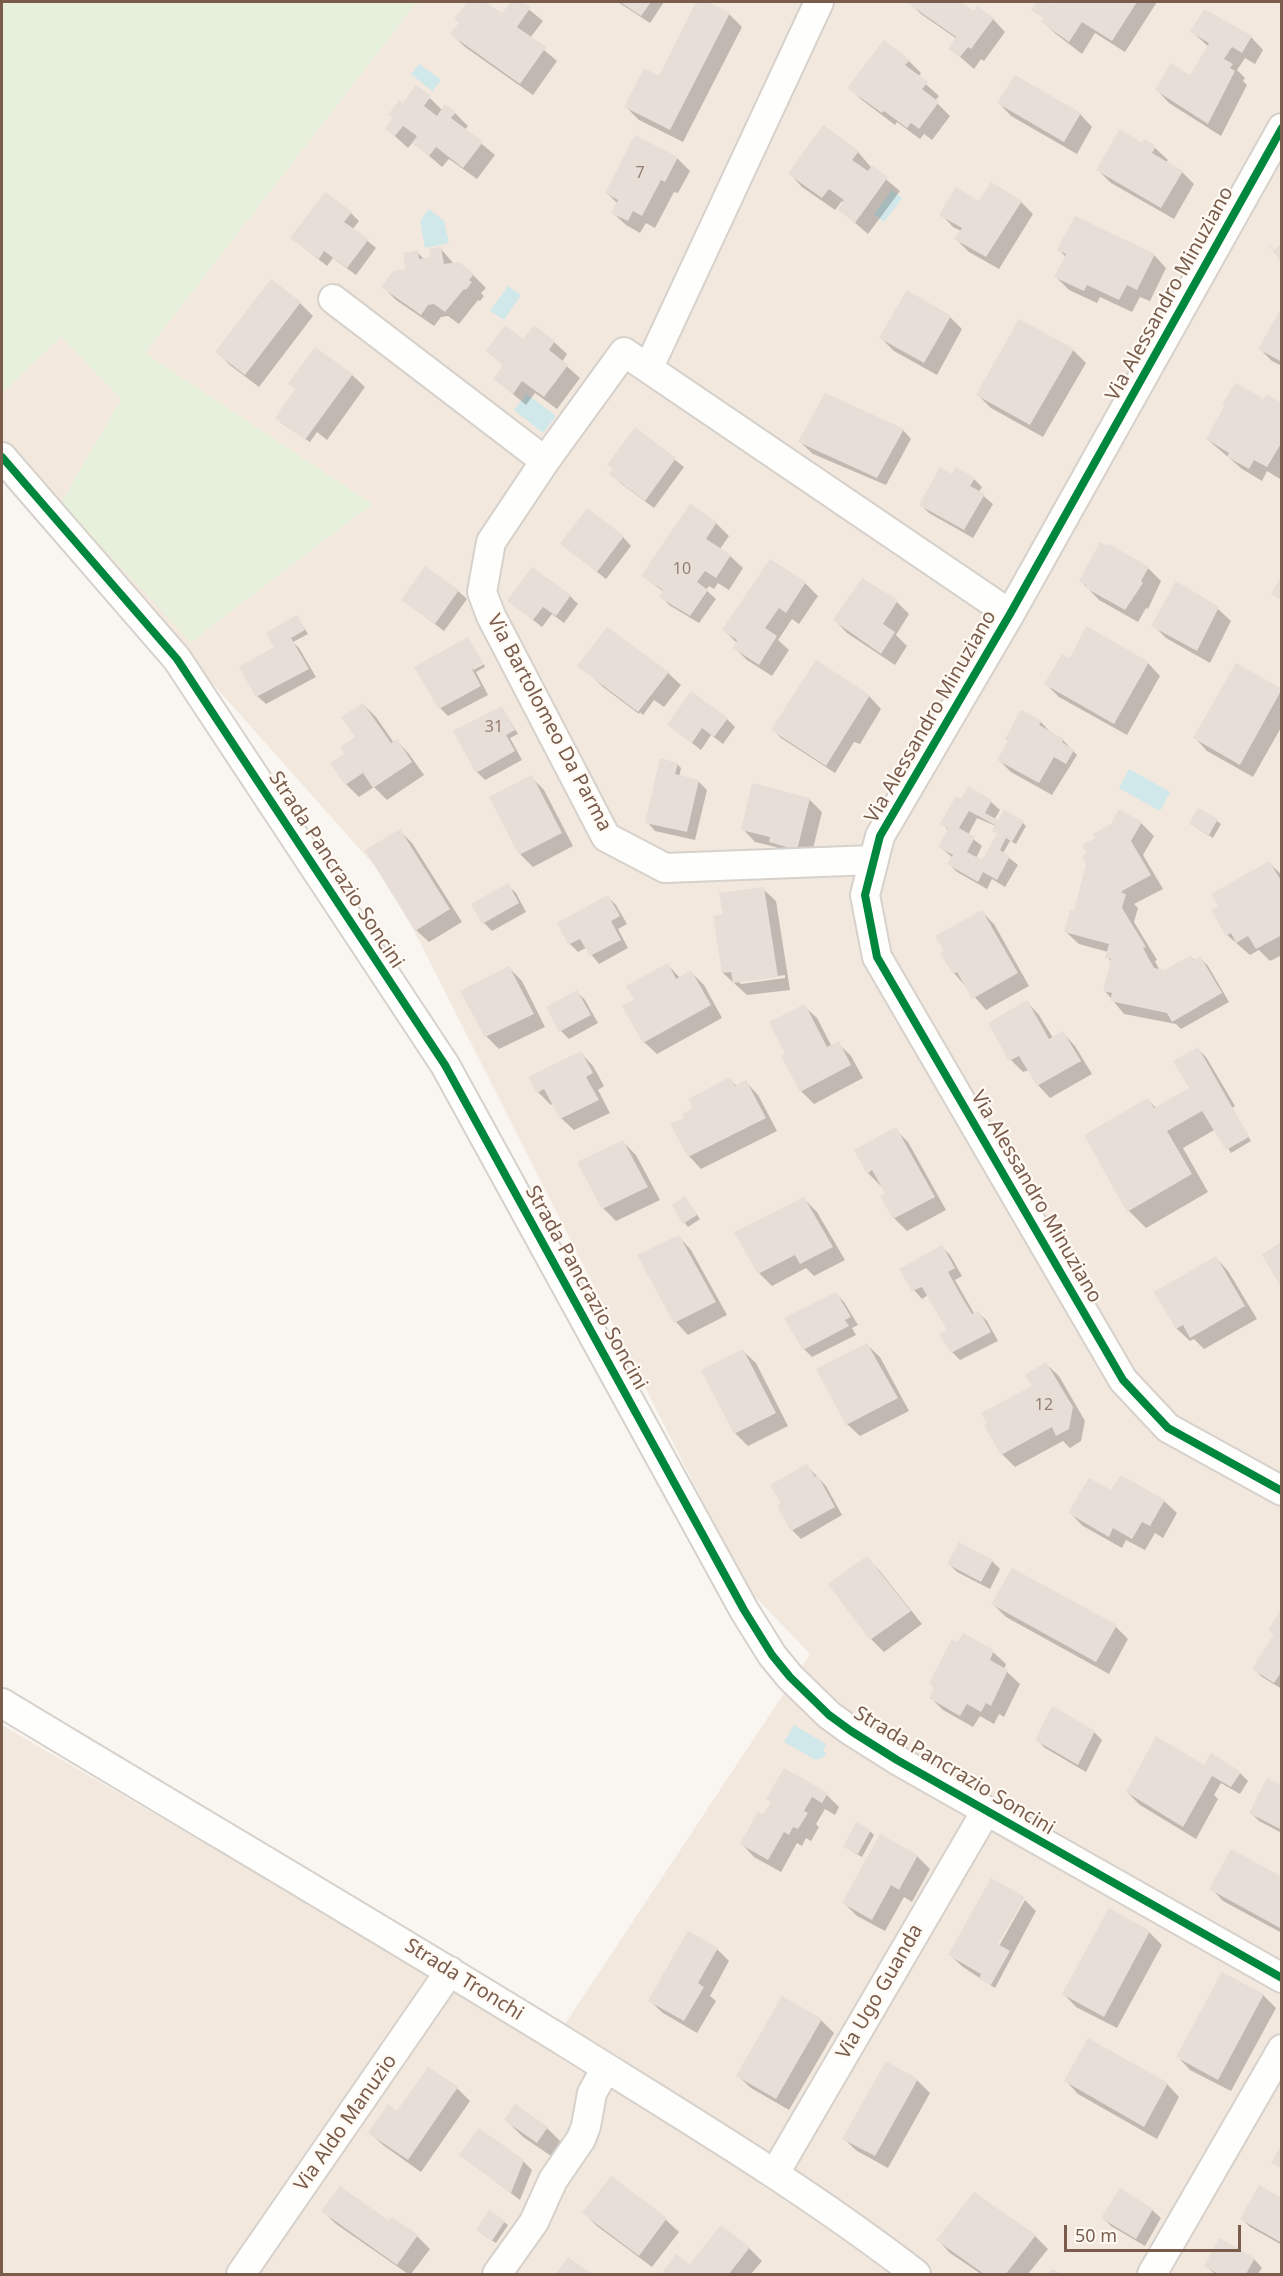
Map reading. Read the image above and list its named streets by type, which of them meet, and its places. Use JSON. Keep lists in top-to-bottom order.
{
  "streets": {
    "street": [
      "Via Alessandro Minuziano",
      "Via Bartolomeo Da Parma",
      "Strada Pancrazio Soncini",
      "Strada Tronchi",
      "Via Ugo Guanda",
      "Via Aldo Manuzio"
    ]
  },
  "crossings": [
    ["Via Alessandro Minuziano", "Via Bartolomeo Da Parma"],
    ["Strada Pancrazio Soncini", "Via Ugo Guanda"],
    ["Strada Tronchi", "Via Ugo Guanda"],
    ["Strada Tronchi", "Via Aldo Manuzio"]
  ],
  "house_numbers": [
    "7",
    "10",
    "31",
    "12"
  ],
  "scale_bar": "50 m"
}
